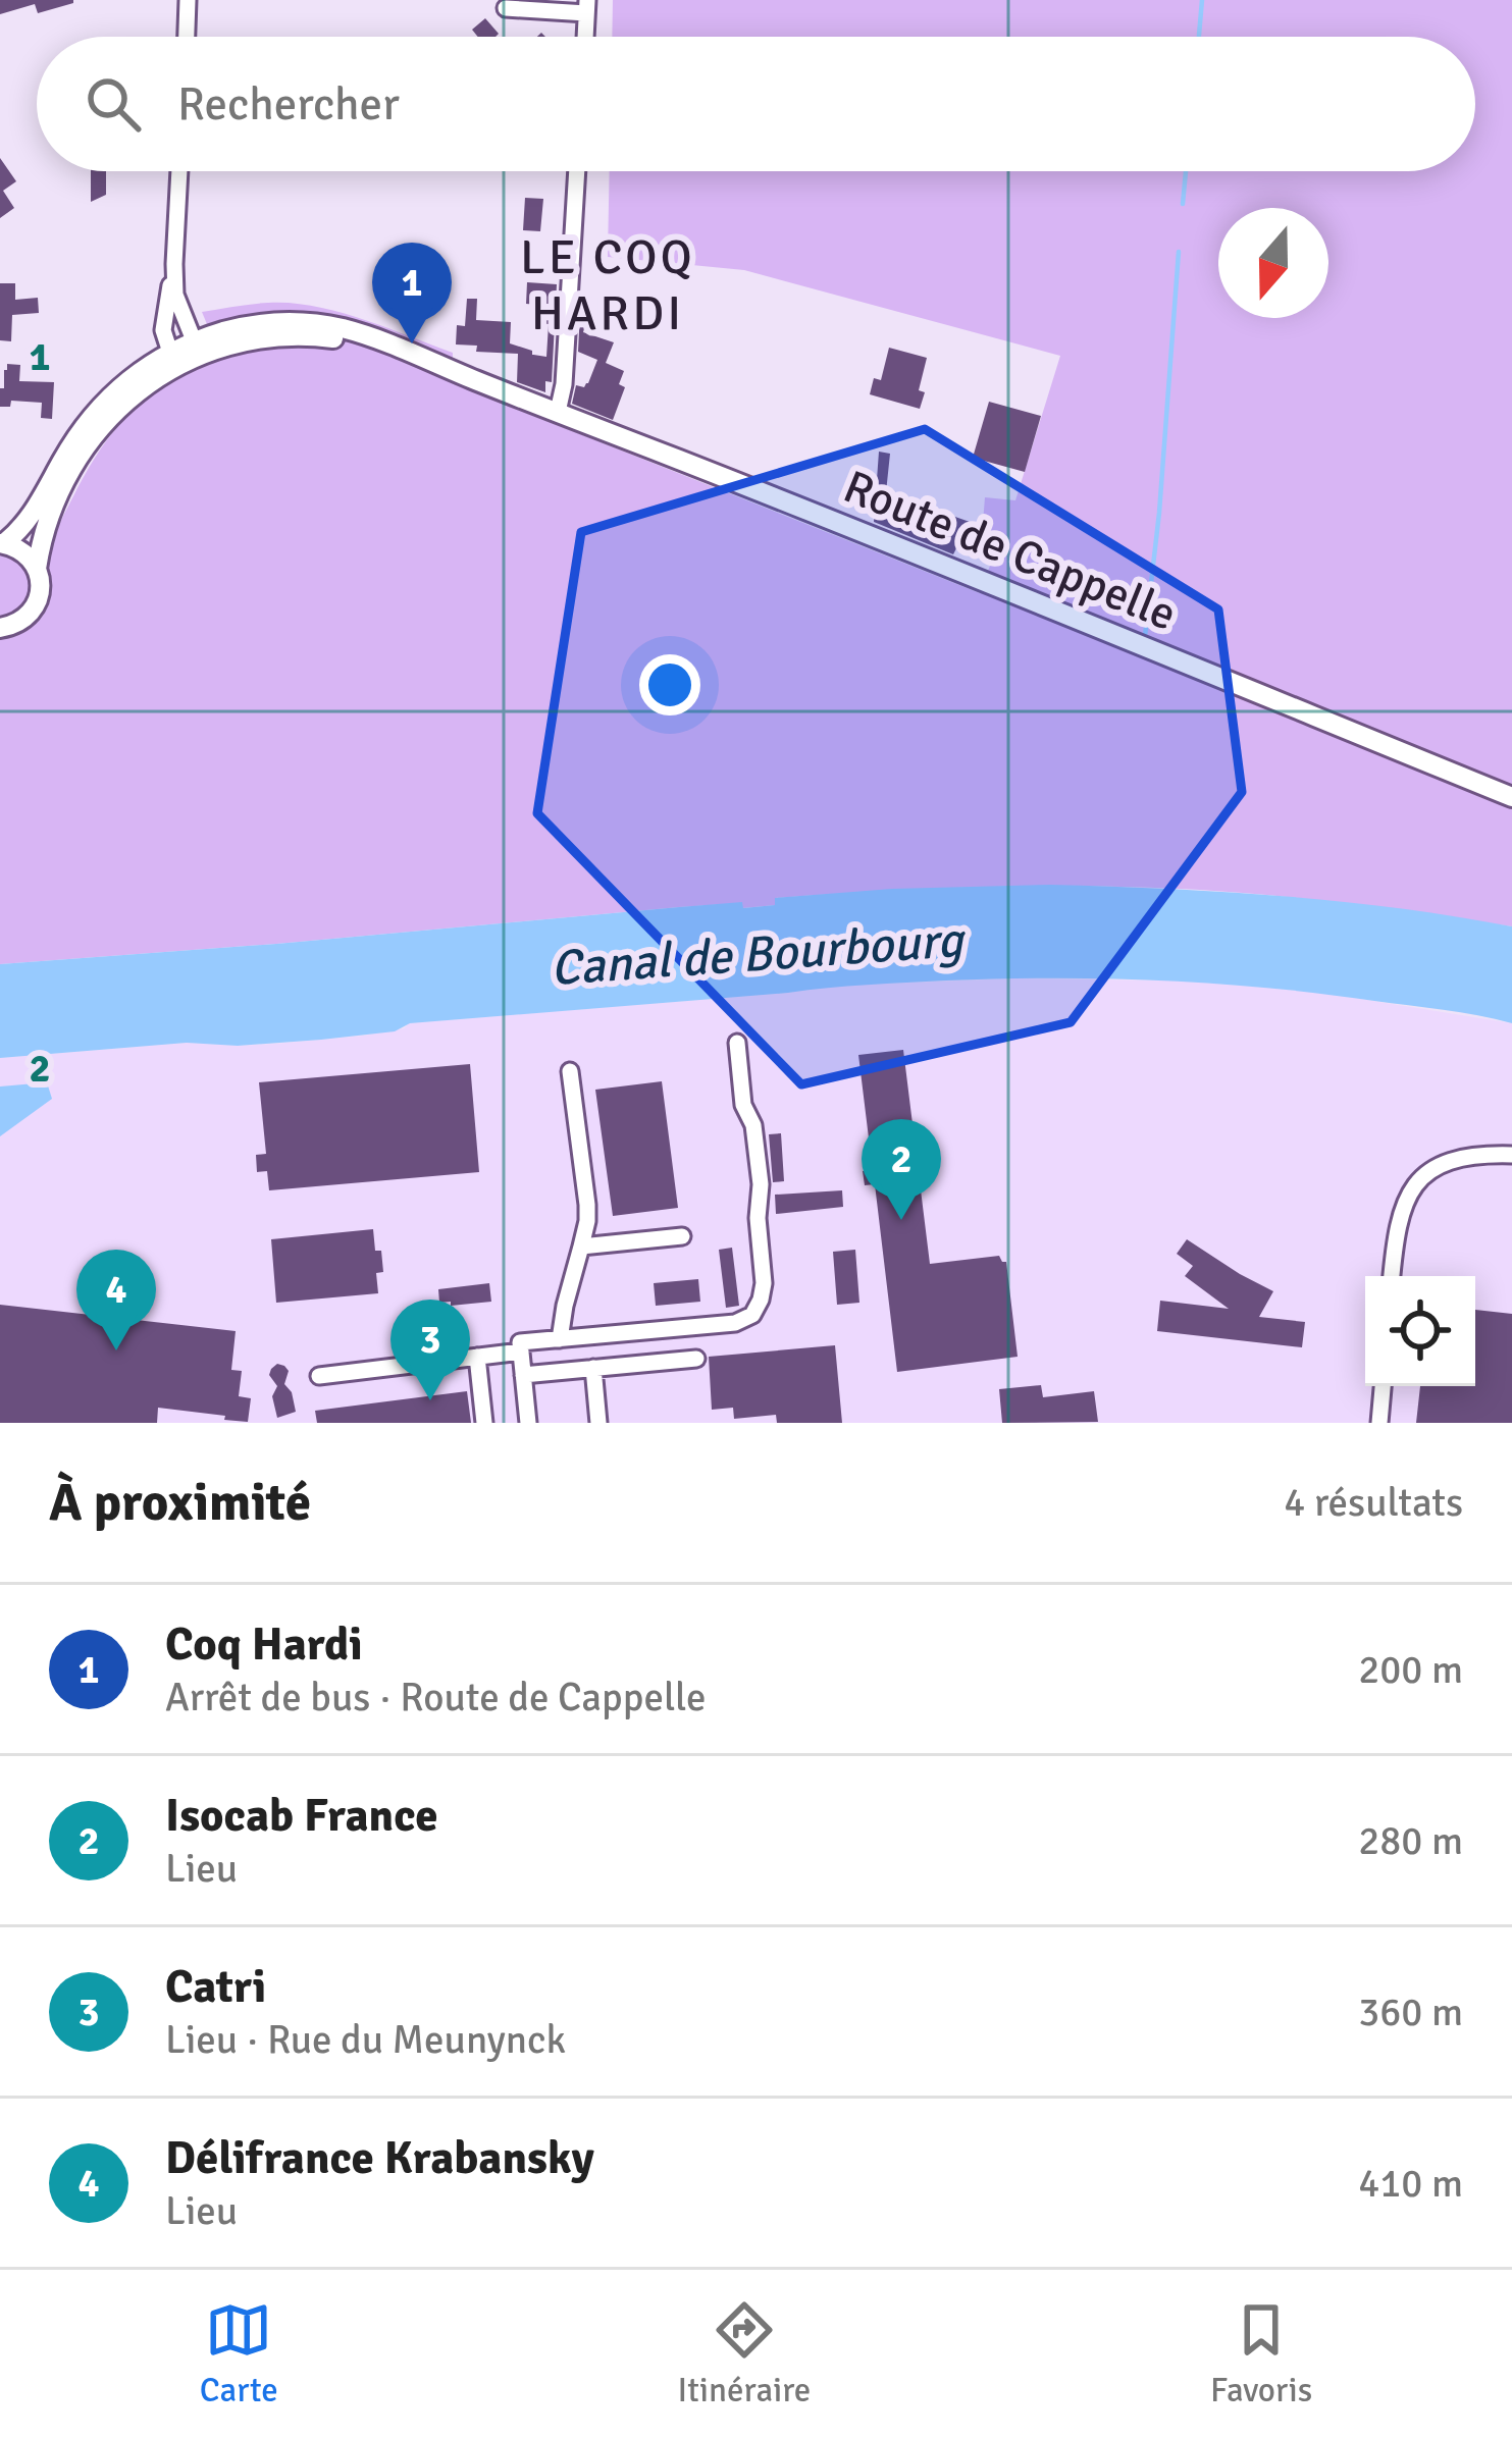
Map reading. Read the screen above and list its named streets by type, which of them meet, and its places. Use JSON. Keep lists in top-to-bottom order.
{
  "streets": {
    "main road": ["Route de Cappelle"]
  },
  "districts": ["LE COQ HARDI"],
  "water": ["Canal de Bourbourg"],
  "north": "bottom",
  "page": {
    "search": "Rechercher",
    "pins": [
      "1",
      "2",
      "4",
      "3"
    ],
    "heading": ["À proximité", "4 résultats"],
    "list": [
      {
        "mark": "1",
        "name": "Coq Hardi",
        "note": "Arrêt de bus · Route de Cappelle",
        "value": "200 m"
      },
      {
        "mark": "2",
        "name": "Isocab France",
        "note": "Lieu",
        "value": "280 m"
      },
      {
        "mark": "3",
        "name": "Catri",
        "note": "Lieu · Rue du Meunynck",
        "value": "360 m"
      },
      {
        "mark": "4",
        "name": "Délifrance Krabansky",
        "note": "Lieu",
        "value": "410 m"
      }
    ],
    "nav": ["Carte", "Itinéraire", "Favoris"]
  },
  "grid": {
    "rows": ["1", "2"]
  }
}
